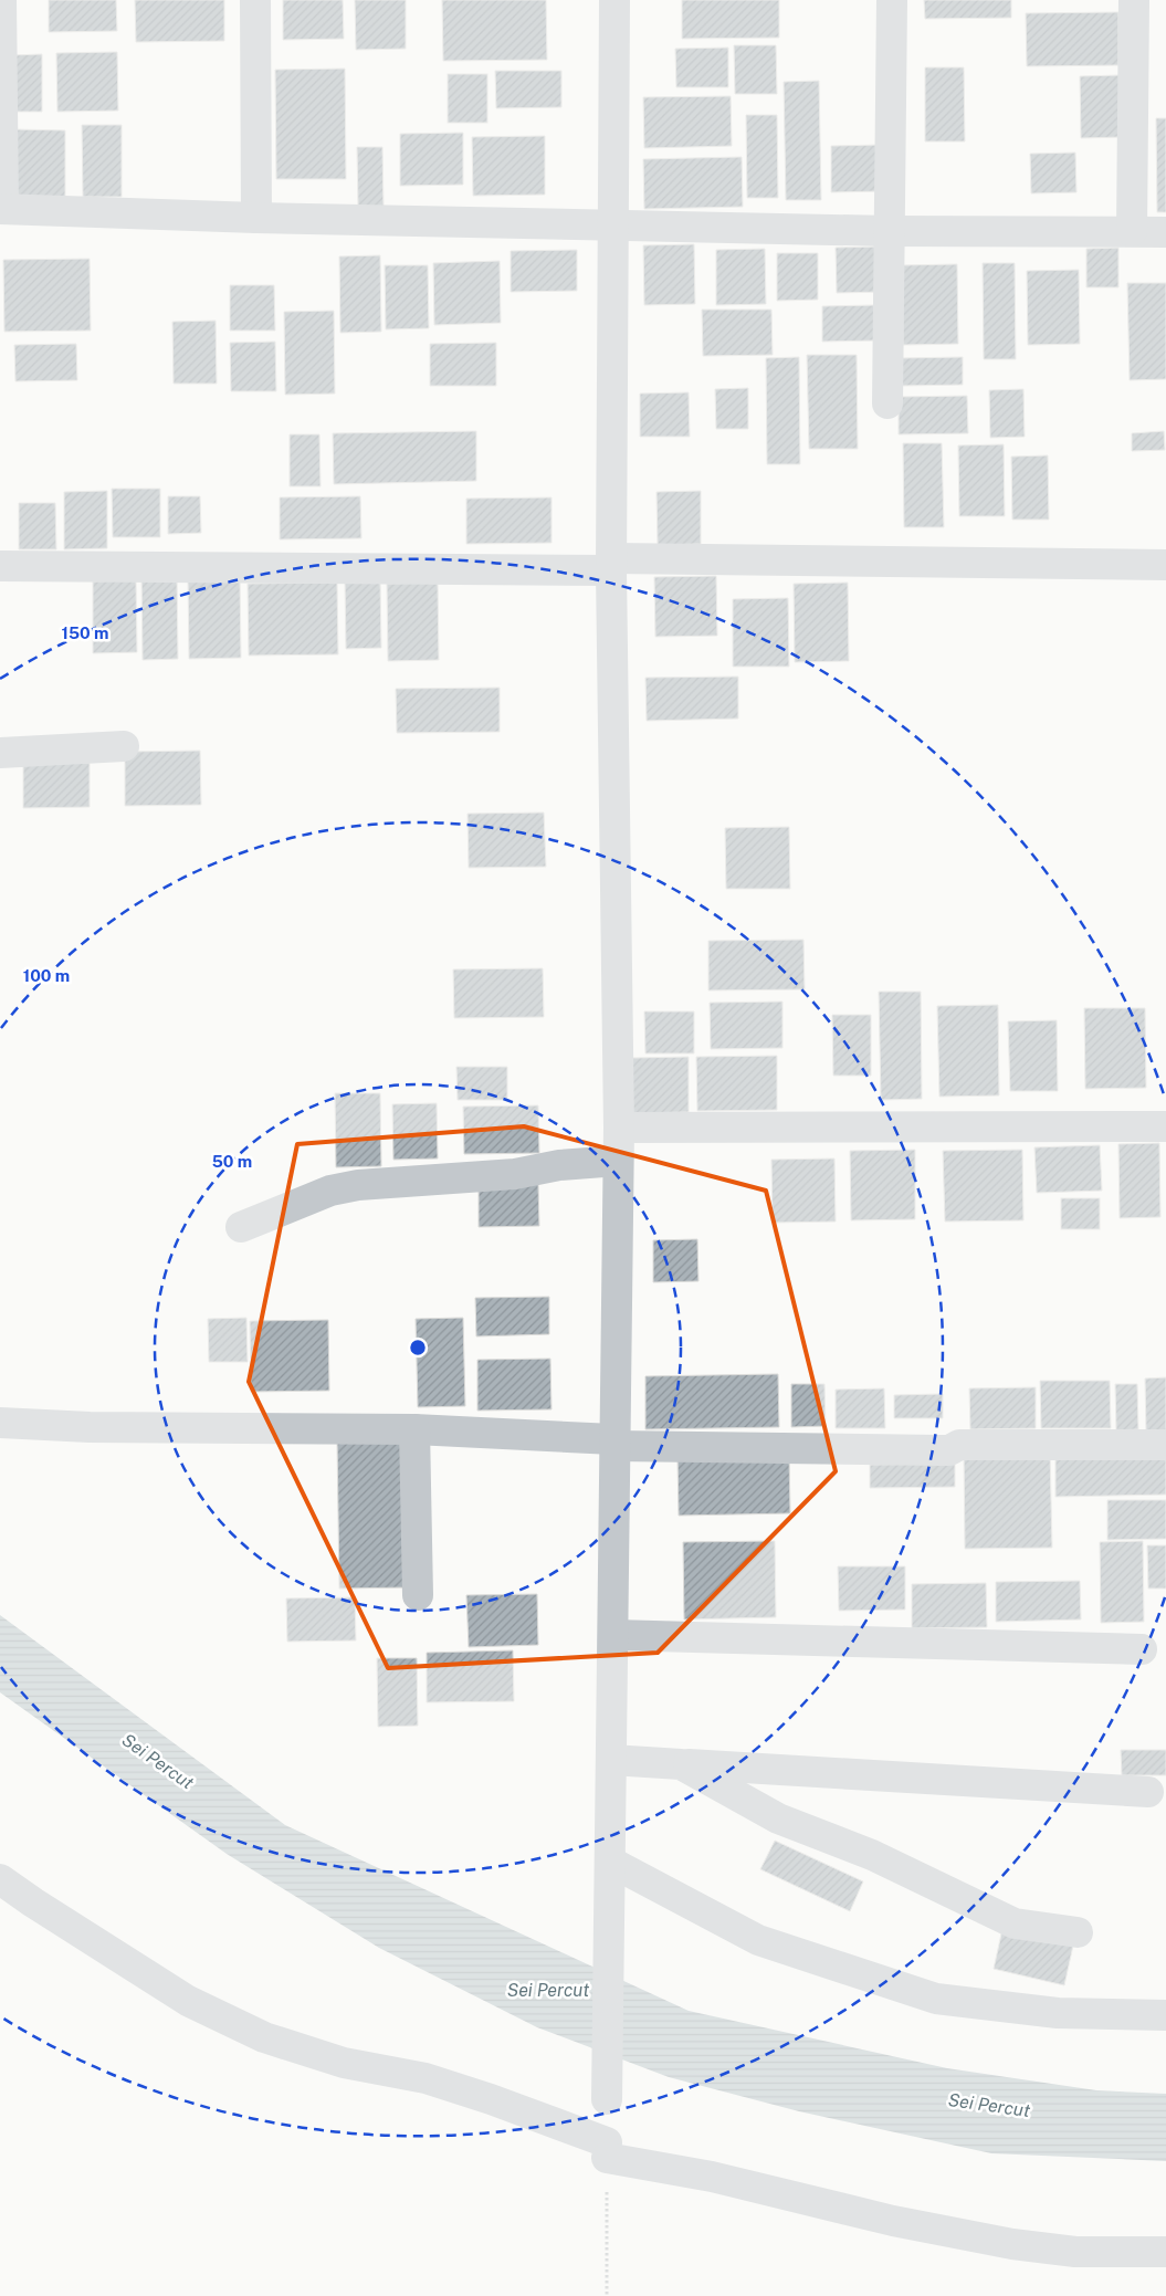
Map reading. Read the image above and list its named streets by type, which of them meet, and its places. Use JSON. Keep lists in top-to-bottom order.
{
  "water": ["Sei Percut"],
  "rings": ["150 m", "100 m", "50 m"]
}
